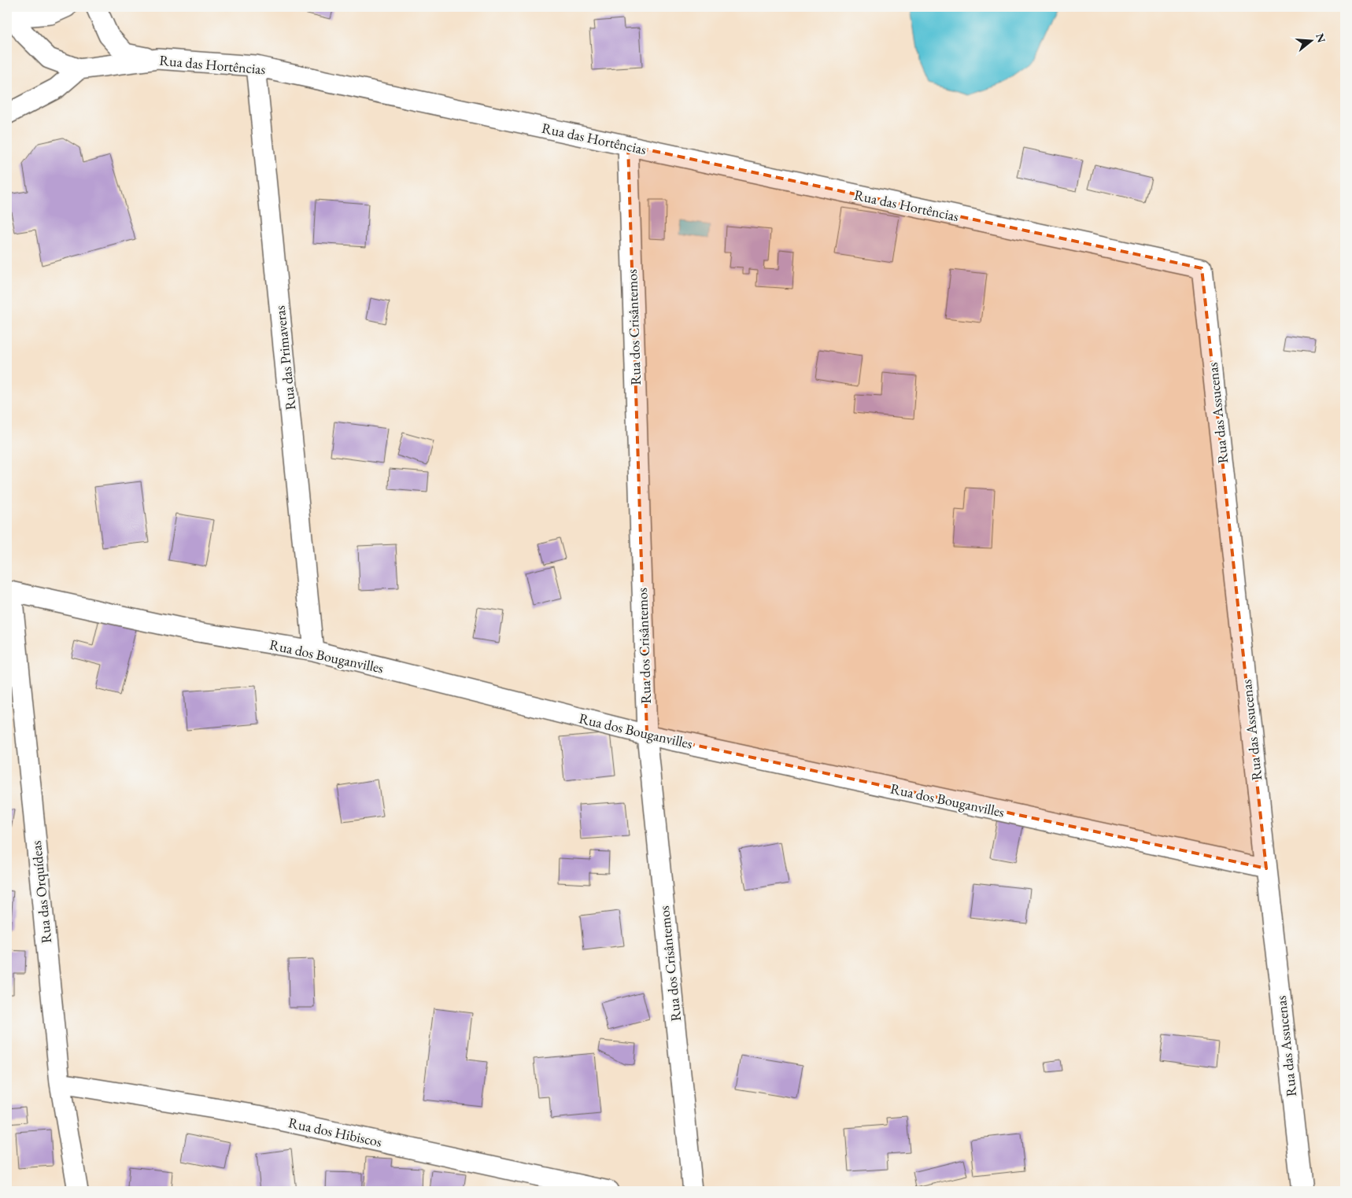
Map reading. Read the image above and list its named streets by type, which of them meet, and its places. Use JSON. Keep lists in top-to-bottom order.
{
  "streets": {
    "street": [
      "Rua das Hortências",
      "Rua dos Crisântemos",
      "Rua das Primaveras",
      "Rua das Assucenas",
      "Rua dos Bouganvilles",
      "Rua das Orquídeas",
      "Rua dos Hibiscos"
    ]
  },
  "crossings": [
    ["Rua das Hortências", "Rua dos Crisântemos"],
    ["Rua das Hortências", "Rua das Primaveras"],
    ["Rua das Hortências", "Rua das Assucenas"],
    ["Rua dos Crisântemos", "Rua dos Bouganvilles"],
    ["Rua das Primaveras", "Rua dos Bouganvilles"],
    ["Rua das Assucenas", "Rua dos Bouganvilles"],
    ["Rua dos Bouganvilles", "Rua das Orquídeas"],
    ["Rua das Orquídeas", "Rua dos Hibiscos"]
  ],
  "north": "right"
}
